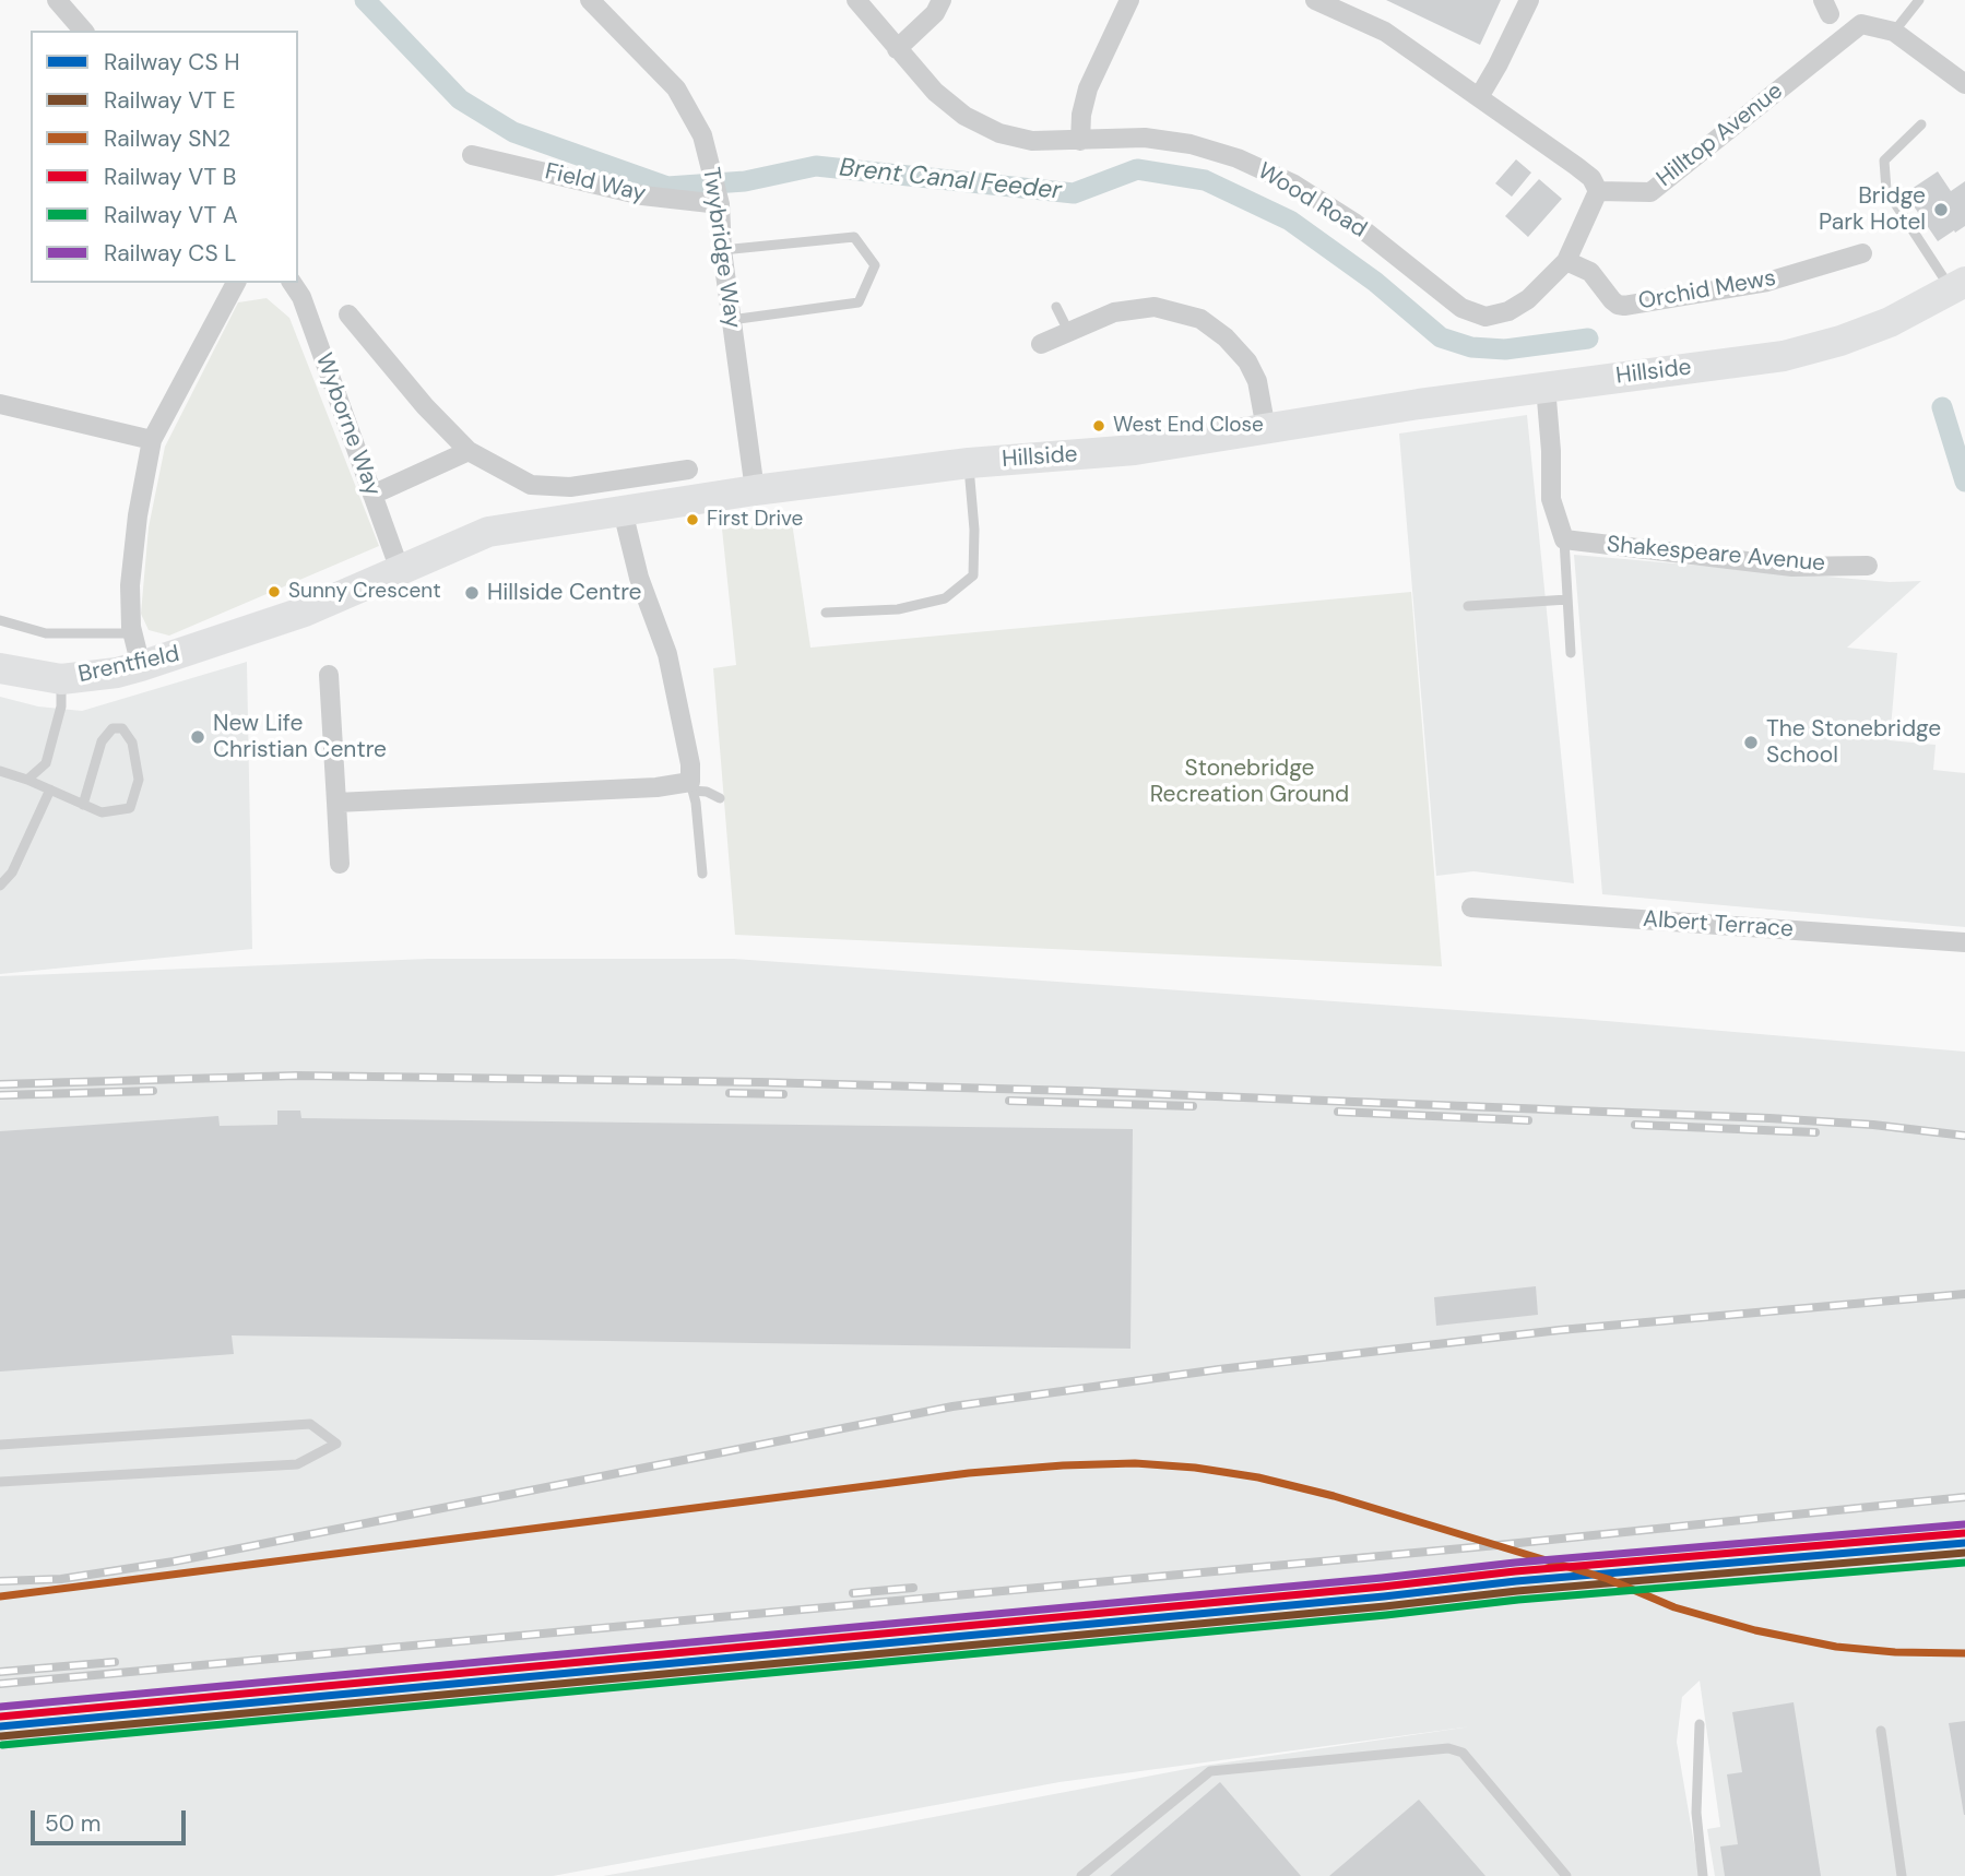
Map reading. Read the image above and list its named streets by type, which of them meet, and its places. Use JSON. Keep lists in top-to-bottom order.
{
  "streets": {
    "main road": ["Hillside", "Brentfield"],
    "street": [
      "Hilltop Avenue",
      "Field Way",
      "Wood Road",
      "Twybridge Way",
      "Orchid Mews",
      "Wyborne Way",
      "Shakespeare Avenue",
      "Albert Terrace"
    ]
  },
  "crossings": [
    ["Hilltop Avenue", "Wood Road"],
    ["Field Way", "Twybridge Way"],
    ["Wood Road", "Orchid Mews"],
    ["Twybridge Way", "Hillside"],
    ["Hillside", "Wyborne Way"],
    ["Hillside", "Brentfield"]
  ],
  "water": ["Brent Canal Feeder"],
  "parks": ["Stonebridge Recreation Ground"],
  "places": [
    "Bridge Park Hotel",
    "West End Close",
    "First Drive",
    "Sunny Crescent",
    "Hillside Centre",
    "New Life Christian Centre",
    "The Stonebridge School"
  ],
  "lines": ["rail line SN2"],
  "legend": [
    "Railway CS H",
    "Railway VT E",
    "Railway SN2",
    "Railway VT B",
    "Railway VT A",
    "Railway CS L"
  ],
  "scale_bar": "50 m"
}
